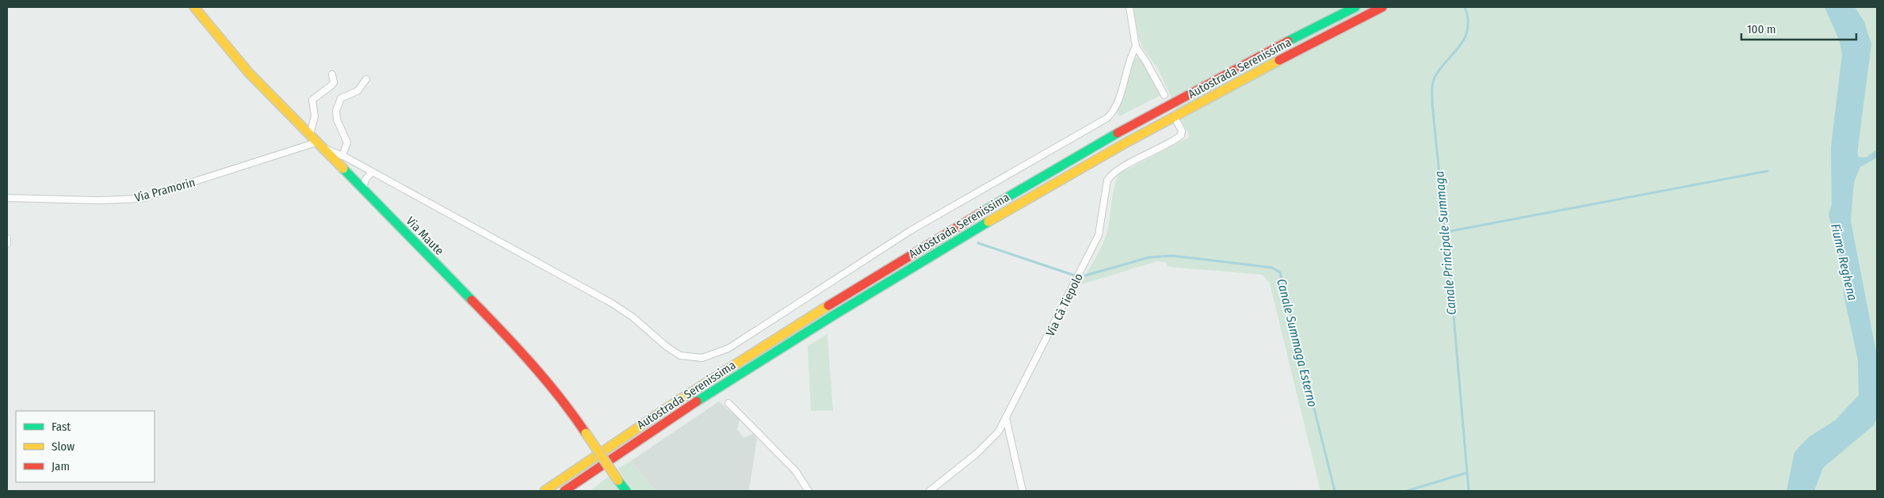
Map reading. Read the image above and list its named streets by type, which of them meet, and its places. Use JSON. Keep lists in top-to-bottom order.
{
  "streets": {
    "main road": ["Autostrada Serenissima", "Via Maute"],
    "street": ["Via Pramorin", "Via Cà Tiepolo"]
  },
  "crossings": [
    ["Via Pramorin", "Via Maute"]
  ],
  "water": ["Canale Principale Summaga", "Fiume Reghena", "Canale Summaga Esterno"],
  "legend": ["Fast", "Slow", "Jam"],
  "scale_bar": "100 m"
}
